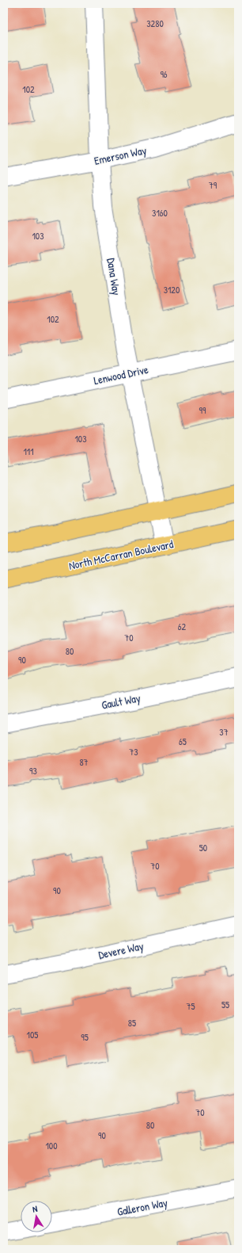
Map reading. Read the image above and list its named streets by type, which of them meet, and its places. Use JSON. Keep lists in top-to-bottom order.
{
  "streets": {
    "main road": ["North McCarran Boulevard"],
    "street": [
      "Emerson Way",
      "Dana Way",
      "Lenwood Drive",
      "Gault Way",
      "Devere Way",
      "Galleron Way"
    ]
  },
  "crossings": [
    ["Emerson Way", "Dana Way"],
    ["Dana Way", "Lenwood Drive"],
    ["Dana Way", "North McCarran Boulevard"]
  ],
  "house_numbers": [
    "3280",
    "96",
    "102",
    "79",
    "3160",
    "103",
    "3120",
    "102",
    "99",
    "103",
    "111",
    "62",
    "70",
    "80",
    "90",
    "37",
    "65",
    "73",
    "87",
    "93",
    "50",
    "70",
    "90",
    "55",
    "75",
    "85",
    "105",
    "95",
    "70",
    "80",
    "90",
    "100"
  ],
  "north": "top"
}
